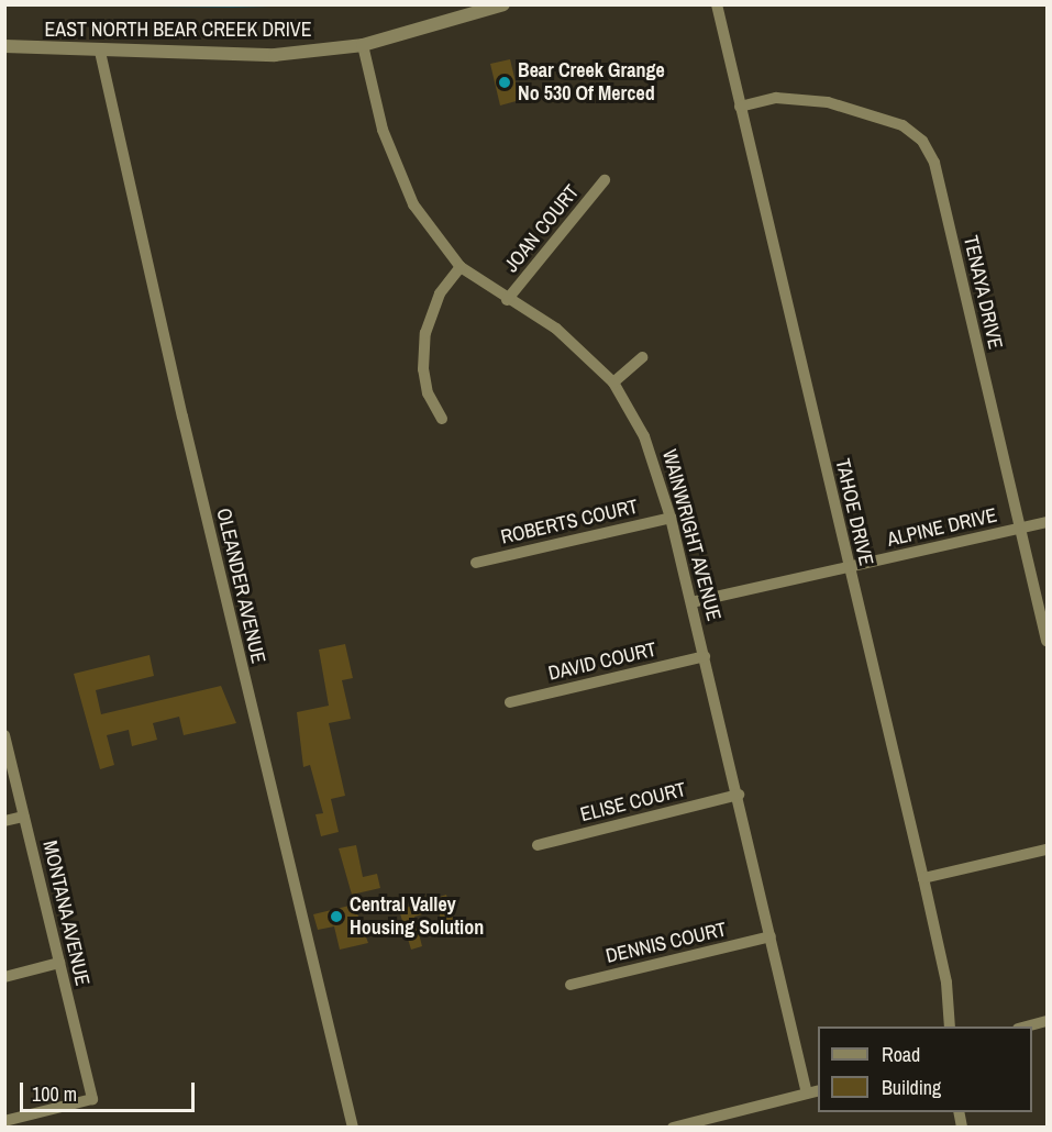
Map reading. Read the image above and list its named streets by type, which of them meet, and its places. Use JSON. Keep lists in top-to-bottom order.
{
  "streets": {
    "street": [
      "EAST NORTH BEAR CREEK DRIVE",
      "JOAN COURT",
      "TENAYA DRIVE",
      "TAHOE DRIVE",
      "ROBERTS COURT",
      "ALPINE DRIVE",
      "WAINWRIGHT AVENUE",
      "OLEANDER AVENUE",
      "DAVID COURT",
      "ELISE COURT",
      "MONTANA AVENUE",
      "DENNIS COURT"
    ]
  },
  "crossings": [
    ["EAST NORTH BEAR CREEK DRIVE", "WAINWRIGHT AVENUE"],
    ["EAST NORTH BEAR CREEK DRIVE", "OLEANDER AVENUE"],
    ["JOAN COURT", "WAINWRIGHT AVENUE"],
    ["TENAYA DRIVE", "TAHOE DRIVE"],
    ["TENAYA DRIVE", "ALPINE DRIVE"],
    ["TAHOE DRIVE", "ALPINE DRIVE"],
    ["ROBERTS COURT", "WAINWRIGHT AVENUE"],
    ["ALPINE DRIVE", "WAINWRIGHT AVENUE"],
    ["WAINWRIGHT AVENUE", "DAVID COURT"],
    ["WAINWRIGHT AVENUE", "ELISE COURT"],
    ["WAINWRIGHT AVENUE", "DENNIS COURT"]
  ],
  "places": ["Bear Creek Grange No 530 Of Merced", "Central Valley Housing Solution"],
  "legend": ["Road", "Building"],
  "scale_bar": "100 m"
}
